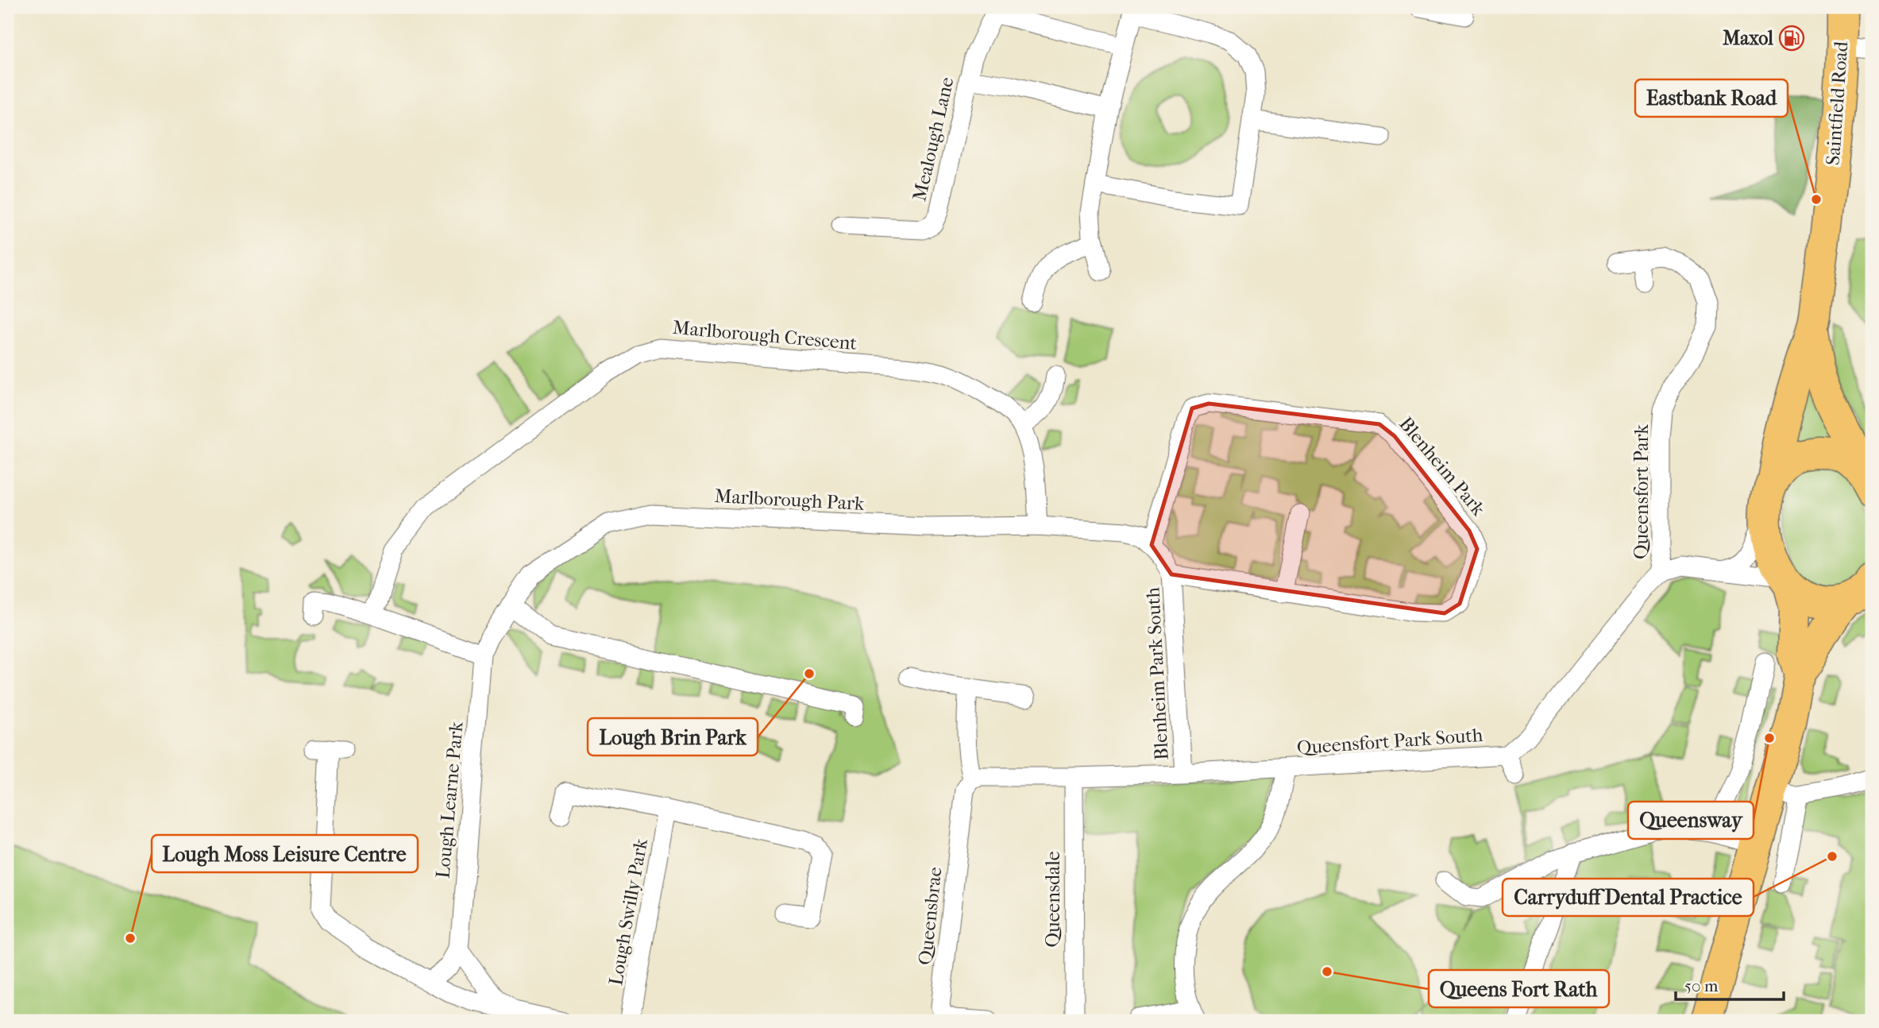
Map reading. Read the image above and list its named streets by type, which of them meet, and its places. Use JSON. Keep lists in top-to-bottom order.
{
  "streets": {
    "highway": ["Saintfield Road"],
    "street": [
      "Mealough Lane",
      "Marlborough Crescent",
      "Blenheim Park",
      "Queensfort Park",
      "Marlborough Park",
      "Blenheim Park South",
      "Queensfort Park South",
      "Lough Learne Park",
      "Queensdale",
      "Lough Swilly Park",
      "Queensbrae"
    ]
  },
  "crossings": [
    ["Marlborough Crescent", "Marlborough Park"],
    ["Blenheim Park", "Marlborough Park"],
    ["Blenheim Park", "Blenheim Park South"],
    ["Queensfort Park", "Queensfort Park South"],
    ["Marlborough Park", "Blenheim Park South"],
    ["Marlborough Park", "Lough Learne Park"],
    ["Blenheim Park South", "Queensfort Park South"],
    ["Queensfort Park South", "Queensdale"],
    ["Queensfort Park South", "Queensbrae"]
  ],
  "places": {
    "fuel station": ["Maxol"],
    "other": [
      "Eastbank Road",
      "Lough Brin Park",
      "Queensway",
      "Carryduff Dental Practice",
      "Lough Moss Leisure Centre",
      "Queens Fort Rath"
    ]
  },
  "scale_bar": "50 m"
}
